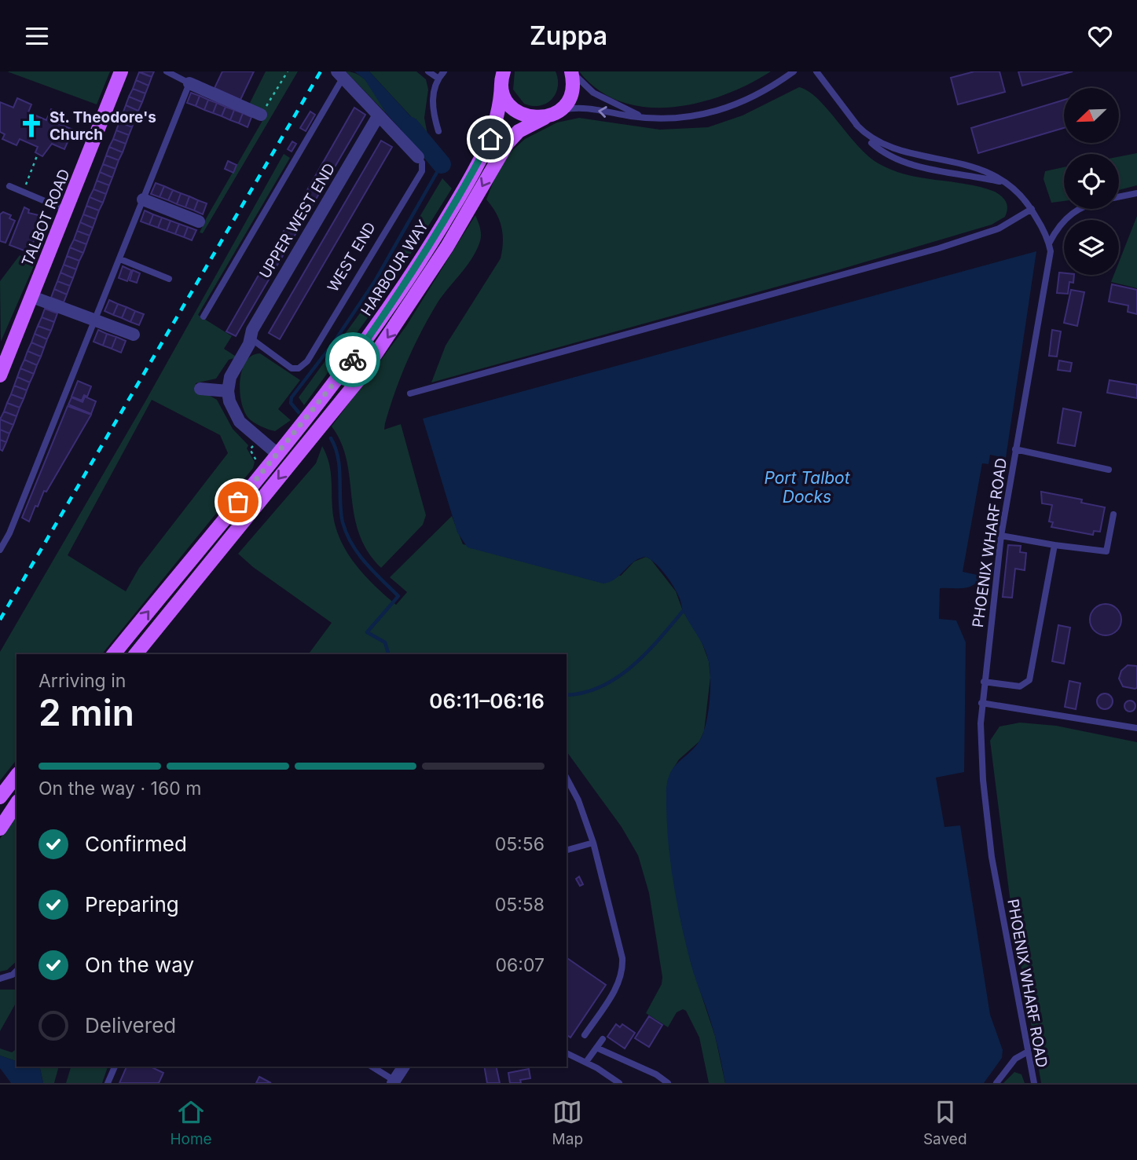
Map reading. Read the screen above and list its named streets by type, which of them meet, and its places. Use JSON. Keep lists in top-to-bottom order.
{
  "streets": {
    "main road": ["TALBOT ROAD", "HARBOUR WAY"],
    "street": ["UPPER WEST END", "WEST END"],
    "lane": ["PHOENIX WHARF ROAD"]
  },
  "crossings": [
    ["UPPER WEST END", "WEST END"]
  ],
  "water": ["Port Talbot Docks"],
  "places": {
    "church": ["St. Theodore's Church"]
  },
  "north": "bottom left",
  "page": {
    "header": "Zuppa",
    "heading": ["2 min", "Arriving in", "06:11–06:16"],
    "bar": "On the way · 160 m",
    "list": [
      ["Confirmed", "05:56"],
      ["Preparing", "05:58"],
      ["On the way", "06:07"],
      "Delivered"
    ],
    "tabs": ["Home", "Map", "Saved"]
  }
}
